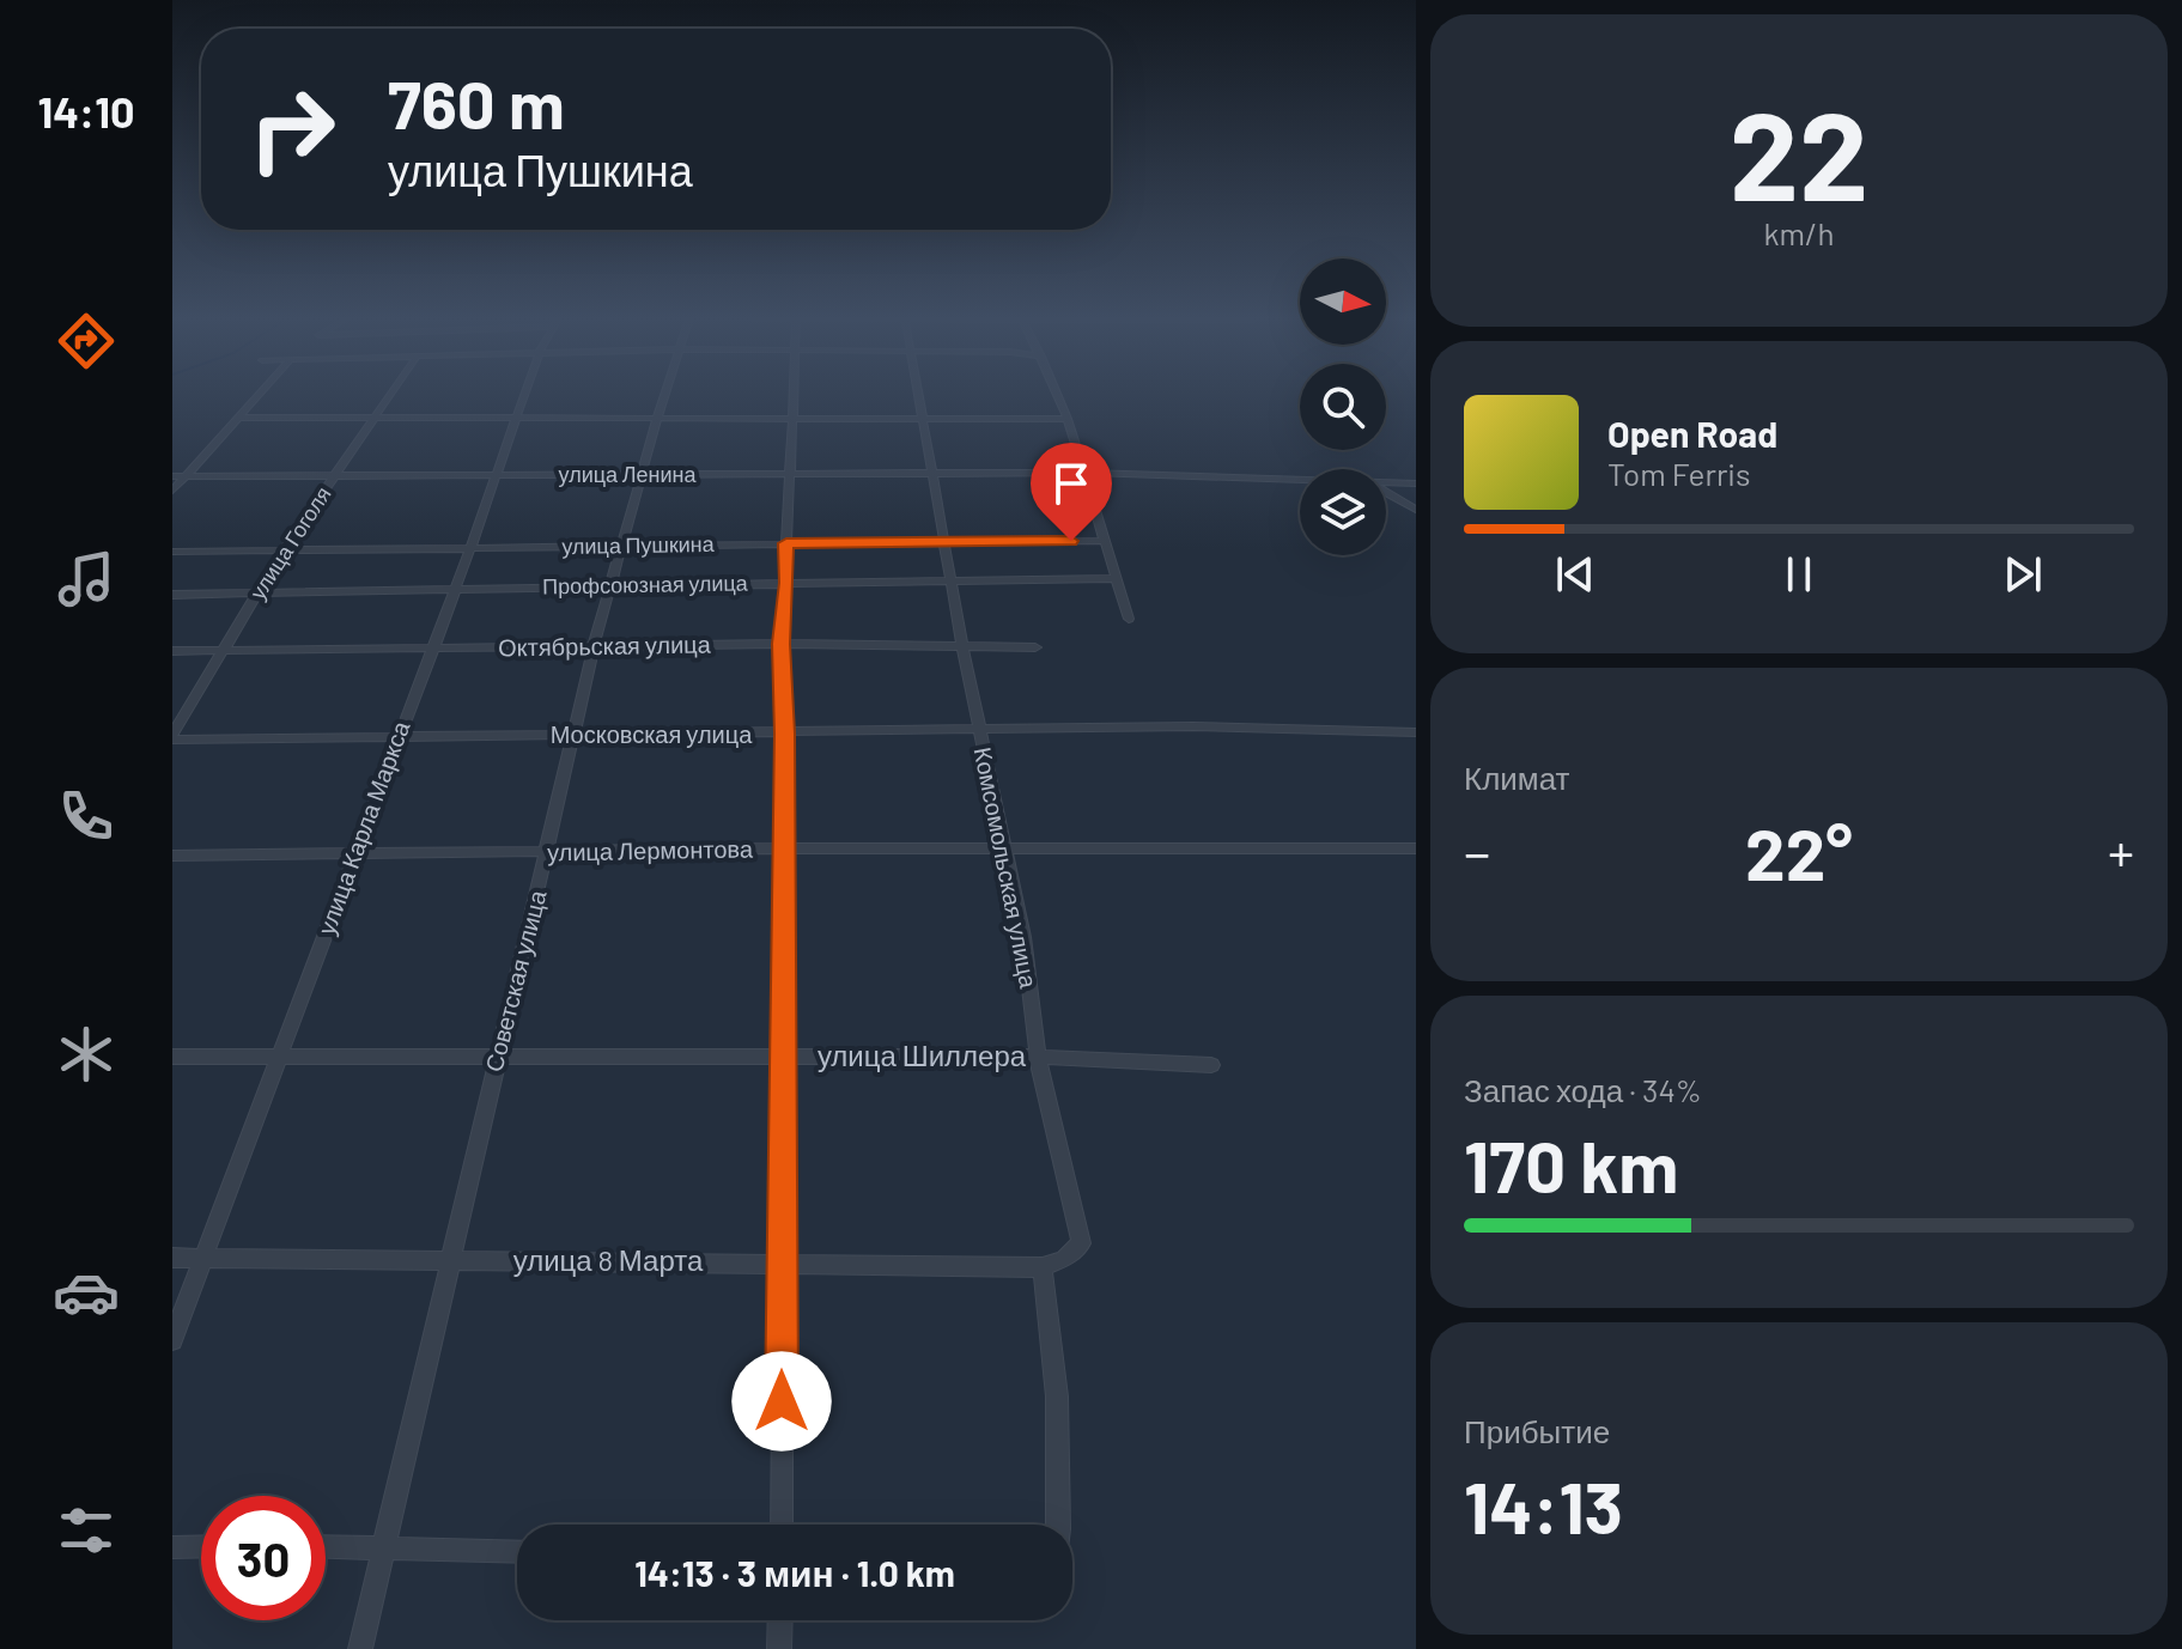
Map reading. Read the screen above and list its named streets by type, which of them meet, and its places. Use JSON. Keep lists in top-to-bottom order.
{
  "streets": {
    "street": [
      "улица Ленина",
      "улица Гоголя",
      "улица Пушкина",
      "Профсоюзная улица",
      "Октябрьская улица",
      "Московская улица",
      "улица Карла Маркса",
      "улица Лермонтова",
      "Комсомольская улица",
      "Советская улица",
      "улица Шиллера",
      "улица 8 Марта"
    ]
  },
  "crossings": [
    ["улица Ленина", "улица Гоголя"],
    ["улица Ленина", "улица Карла Маркса"],
    ["улица Ленина", "Комсомольская улица"],
    ["улица Ленина", "Советская улица"],
    ["улица Гоголя", "улица Пушкина"],
    ["улица Гоголя", "Профсоюзная улица"],
    ["улица Гоголя", "Октябрьская улица"],
    ["улица Гоголя", "Московская улица"],
    ["улица Пушкина", "улица Карла Маркса"],
    ["улица Пушкина", "Комсомольская улица"],
    ["улица Пушкина", "Советская улица"],
    ["Профсоюзная улица", "улица Карла Маркса"],
    ["Профсоюзная улица", "Комсомольская улица"],
    ["Профсоюзная улица", "Советская улица"],
    ["Октябрьская улица", "улица Карла Маркса"],
    ["Октябрьская улица", "Комсомольская улица"],
    ["Октябрьская улица", "Советская улица"],
    ["Московская улица", "улица Карла Маркса"],
    ["Московская улица", "Комсомольская улица"],
    ["Московская улица", "Советская улица"],
    ["улица Карла Маркса", "улица Лермонтова"],
    ["улица Карла Маркса", "улица Шиллера"],
    ["улица Карла Маркса", "улица 8 Марта"],
    ["улица Лермонтова", "Комсомольская улица"],
    ["улица Лермонтова", "Советская улица"],
    ["Комсомольская улица", "улица Шиллера"],
    ["Комсомольская улица", "улица 8 Марта"],
    ["Советская улица", "улица Шиллера"],
    ["Советская улица", "улица 8 Марта"]
  ],
  "north": "right",
  "page": {
    "tabs": "14:10",
    "tile": [
      ["22", "km/h"],
      "Климат",
      ["Запас хода · 34%", "170 km"],
      ["Прибытие", "14:13"]
    ],
    "turn": ["760 m", "улица Пушкина"],
    "song": ["Open Road", "Tom Ferris"],
    "heat": ["−", "22°", "+"],
    "limit": "30",
    "trip": "14:13 · 3 мин · 1.0 km"
  }
}
